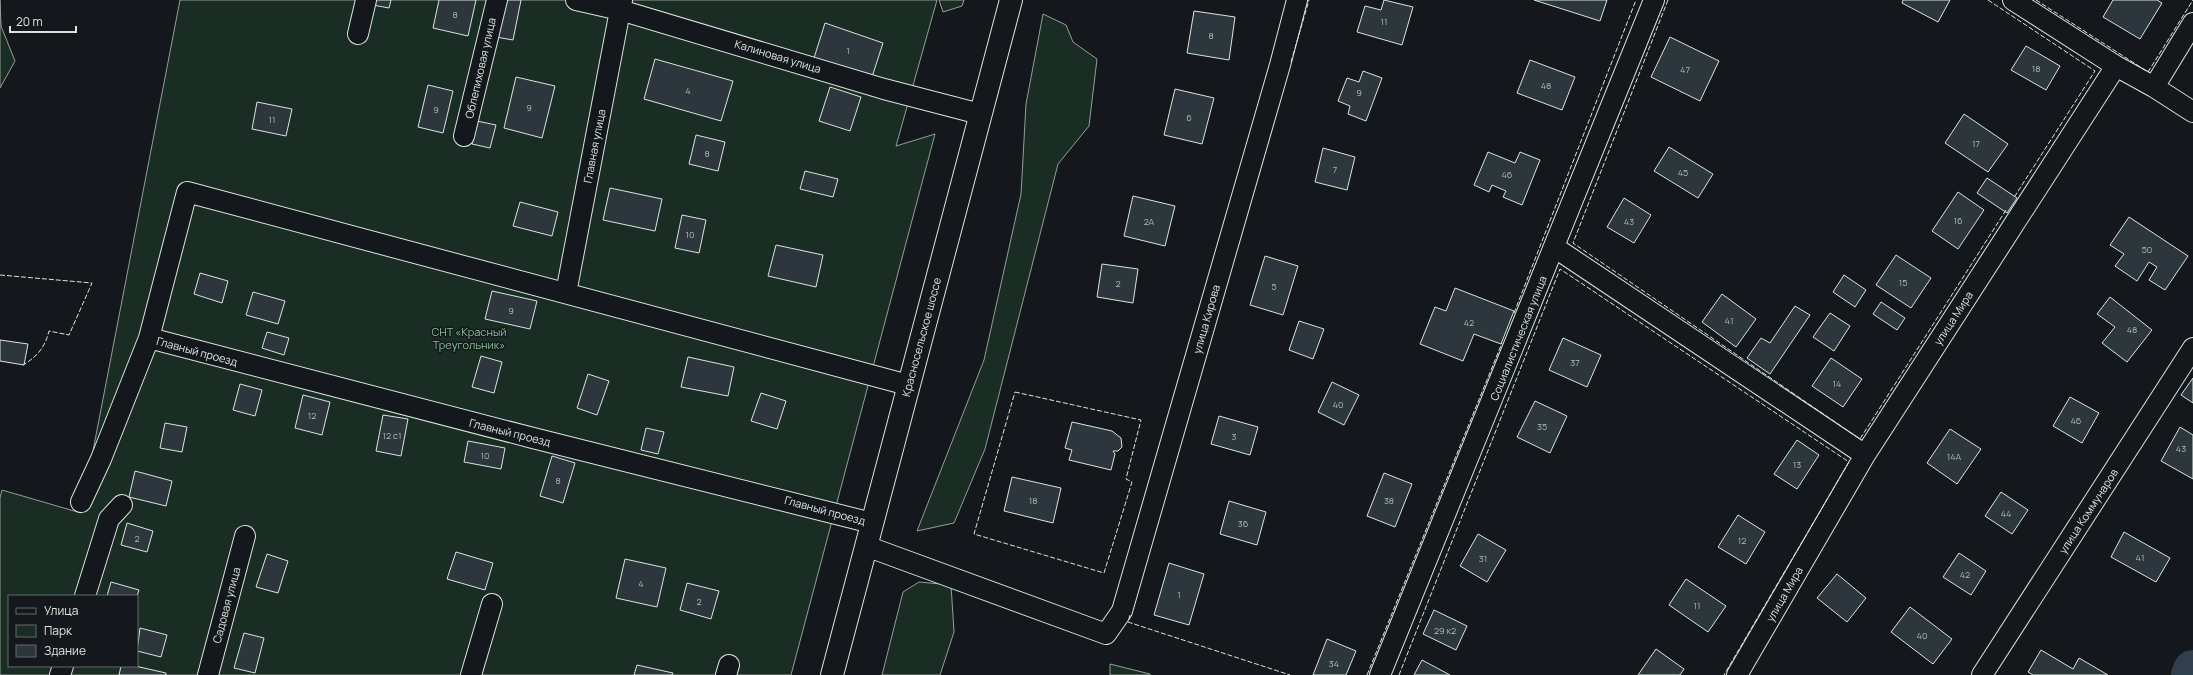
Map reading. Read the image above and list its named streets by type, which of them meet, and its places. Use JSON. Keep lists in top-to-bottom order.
{
  "streets": {
    "highway": ["Красносельское шоссе"],
    "street": [
      "Калиновая улица",
      "Облепиховая улица",
      "Главная улица",
      "улица Мира",
      "улица Кирова",
      "Социалистическая улица",
      "Главный проезд",
      "улица Коммунаров",
      "Садовая улица"
    ]
  },
  "crossings": [
    ["Калиновая улица", "Главная улица"],
    ["Калиновая улица", "Красносельское шоссе"],
    ["улица Кирова", "Красносельское шоссе"],
    ["Красносельское шоссе", "Главный проезд"]
  ],
  "parks": ["СНТ «Красный Треугольник»"],
  "house_numbers": [
    "8",
    "11",
    "8",
    "1",
    "18",
    "47",
    "48",
    "4",
    "9",
    "9",
    "9",
    "6",
    "11",
    "17",
    "8",
    "7",
    "45",
    "46",
    "16",
    "2А",
    "43",
    "10",
    "50",
    "15",
    "2",
    "5",
    "9",
    "41",
    "42",
    "48",
    "37",
    "14",
    "40",
    "12",
    "46",
    "35",
    "12 с1",
    "3",
    "43",
    "10",
    "14А",
    "13",
    "8",
    "18",
    "38",
    "44",
    "36",
    "2",
    "12",
    "41",
    "31",
    "42",
    "4",
    "1",
    "2",
    "11",
    "29 к2",
    "40",
    "34"
  ],
  "legend": ["Улица", "Парк", "Здание"],
  "scale_bar": "20 m"
}
